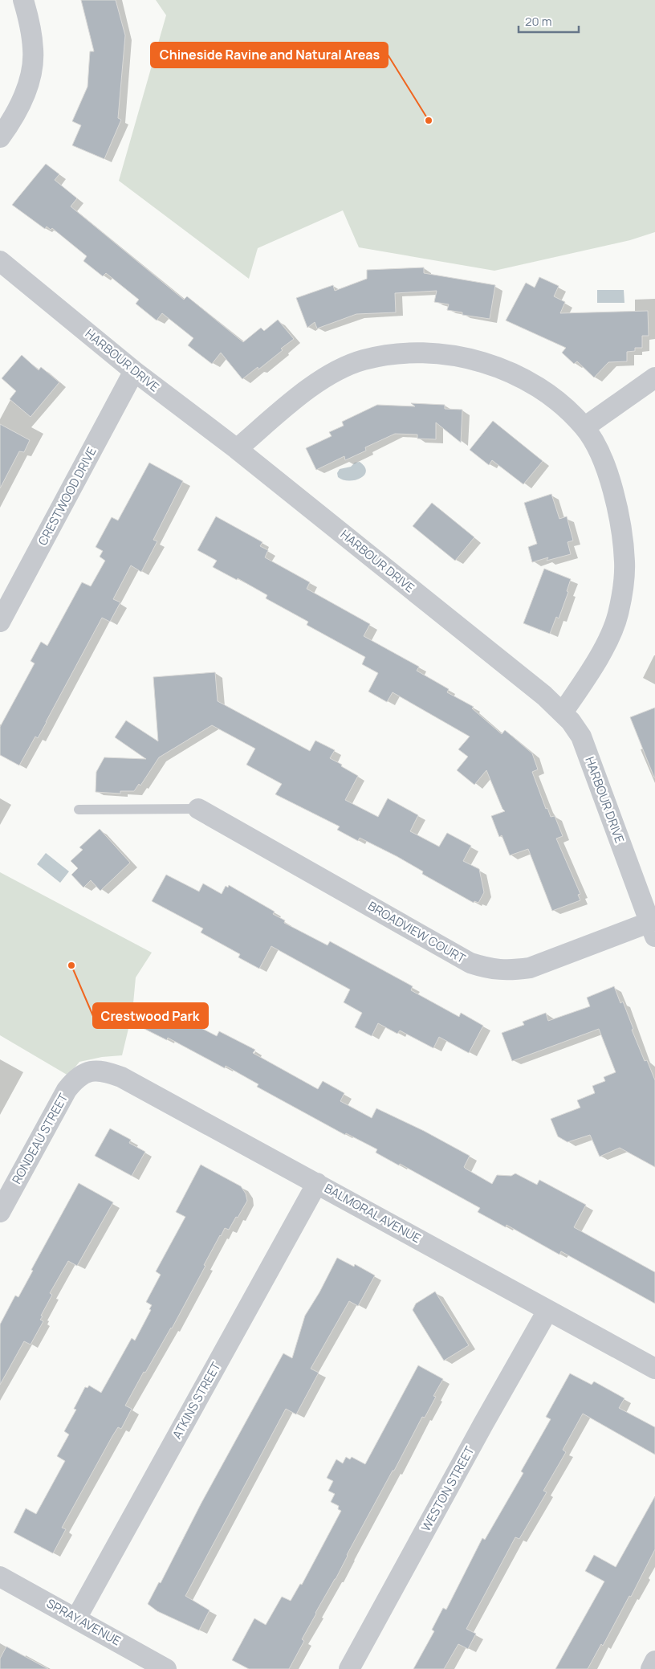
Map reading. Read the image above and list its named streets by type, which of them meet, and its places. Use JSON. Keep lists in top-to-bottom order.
{
  "streets": {
    "street": [
      "HARBOUR DRIVE",
      "CRESTWOOD DRIVE",
      "BROADVIEW COURT",
      "RONDEAU STREET",
      "BALMORAL AVENUE",
      "ATKINS STREET",
      "WESTON STREET",
      "SPRAY AVENUE"
    ]
  },
  "crossings": [
    ["HARBOUR DRIVE", "CRESTWOOD DRIVE"],
    ["HARBOUR DRIVE", "BROADVIEW COURT"],
    ["RONDEAU STREET", "BALMORAL AVENUE"],
    ["BALMORAL AVENUE", "ATKINS STREET"],
    ["BALMORAL AVENUE", "WESTON STREET"],
    ["ATKINS STREET", "SPRAY AVENUE"]
  ],
  "places": ["Chineside Ravine and Natural Areas", "Crestwood Park"],
  "scale_bar": "20 m"
}
